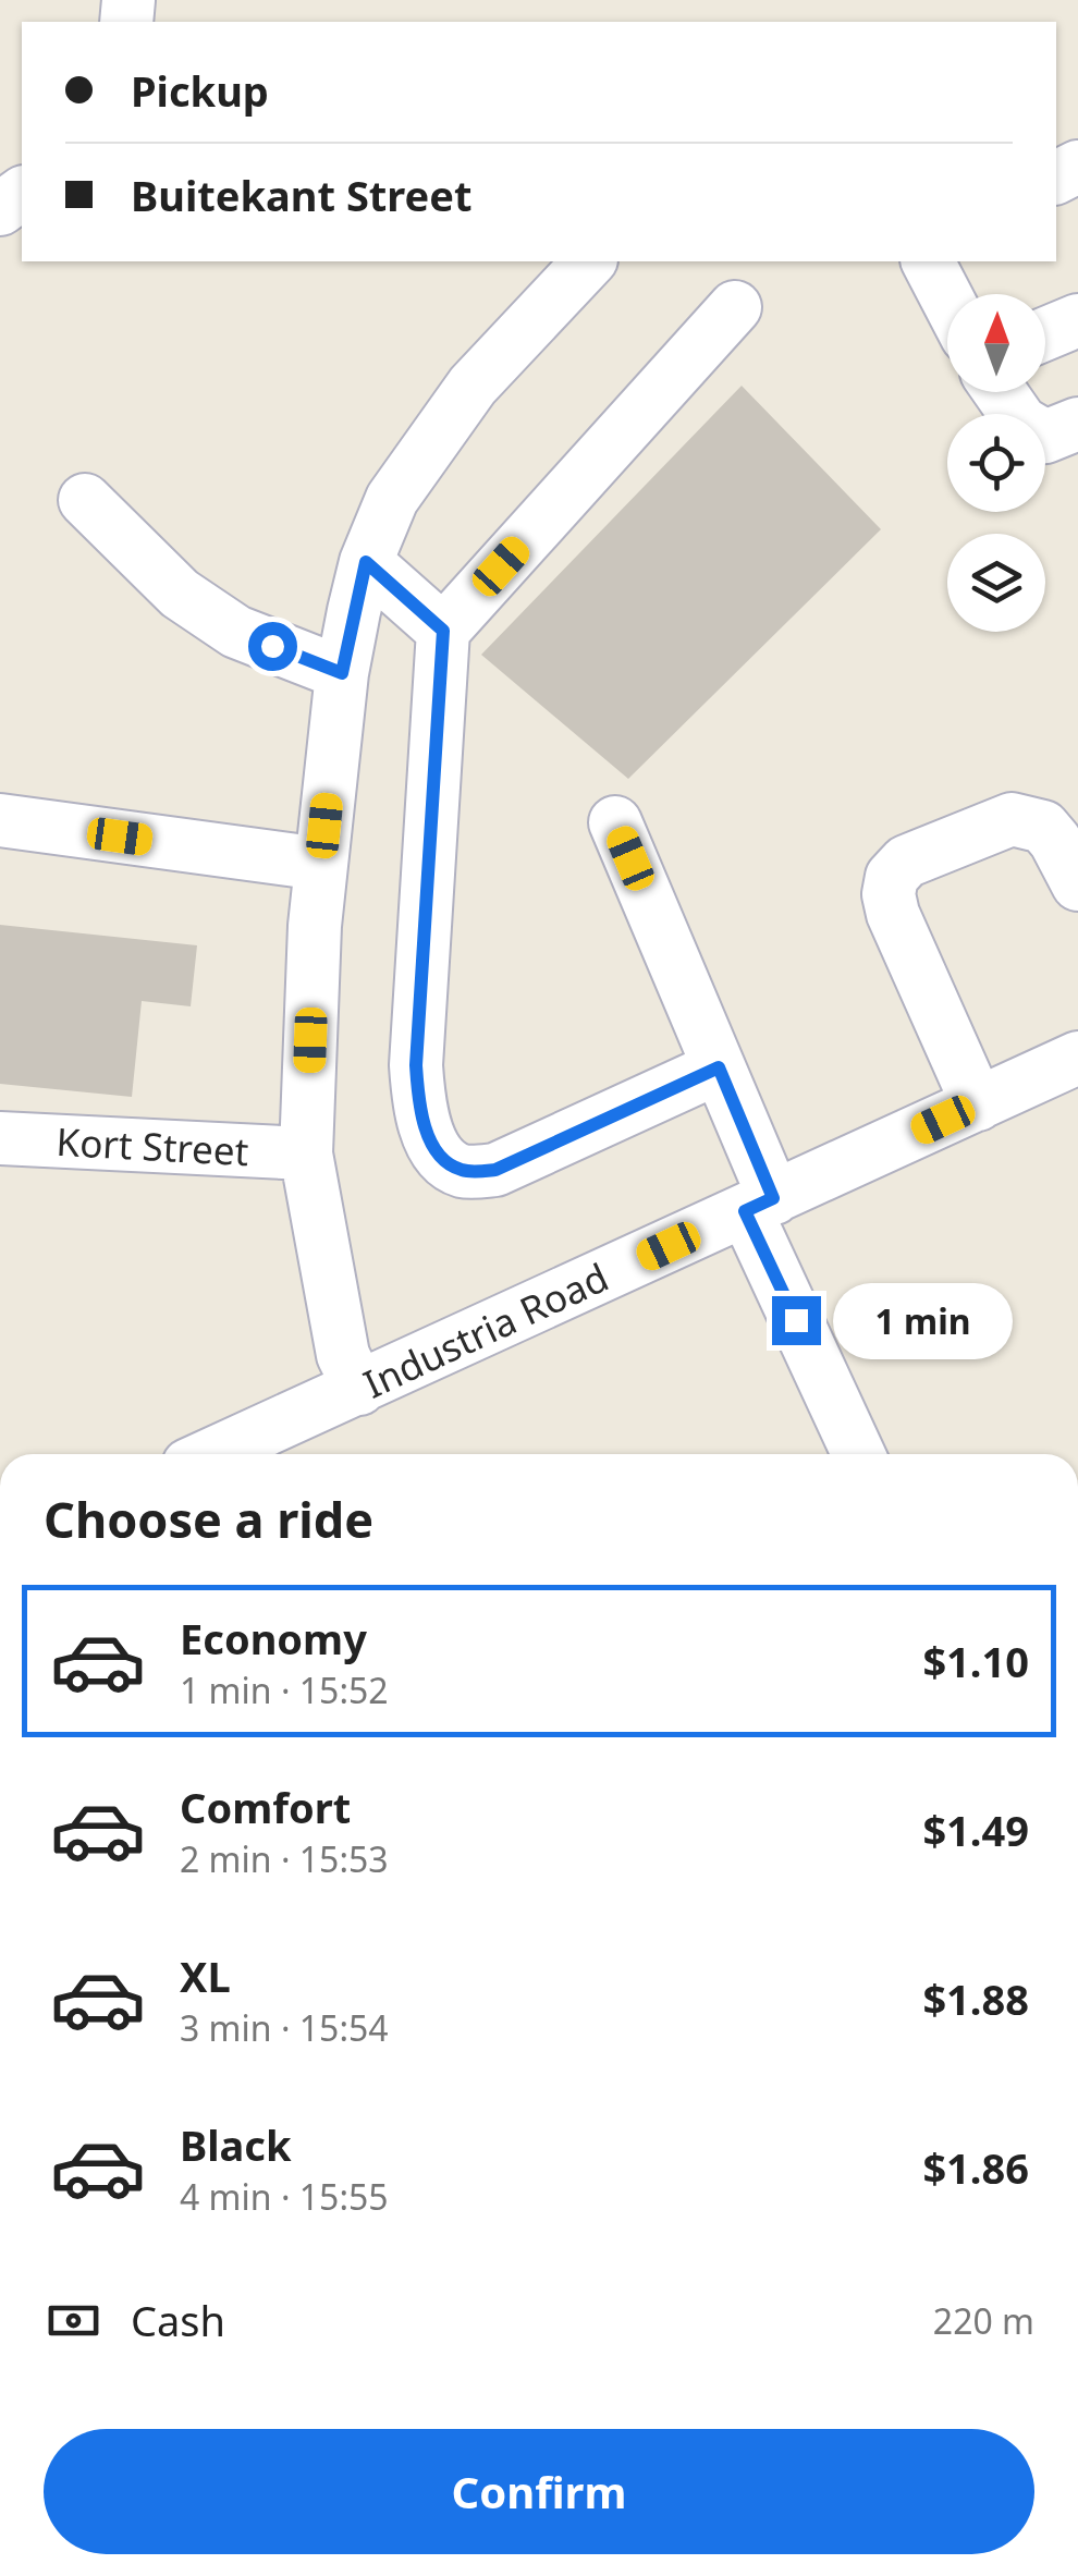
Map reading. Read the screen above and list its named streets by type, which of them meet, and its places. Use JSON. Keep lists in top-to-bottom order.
{
  "streets": {
    "street": ["Kort Street", "Industria Road"]
  },
  "north": "top",
  "page": {
    "banner": ["Pickup", "Buitekant Street"],
    "bubble": "1 min",
    "heading": "Choose a ride",
    "list": [
      {
        "name": "Economy",
        "note": "1 min · 15:52",
        "value": "$1.10"
      },
      {
        "name": "Comfort",
        "note": "2 min · 15:53",
        "value": "$1.49"
      },
      {
        "name": "XL",
        "note": "3 min · 15:54",
        "value": "$1.88"
      },
      {
        "name": "Black",
        "note": "4 min · 15:55",
        "value": "$1.86"
      }
    ],
    "pay": ["Cash", "220 m"],
    "buttons": "Confirm"
  }
}
